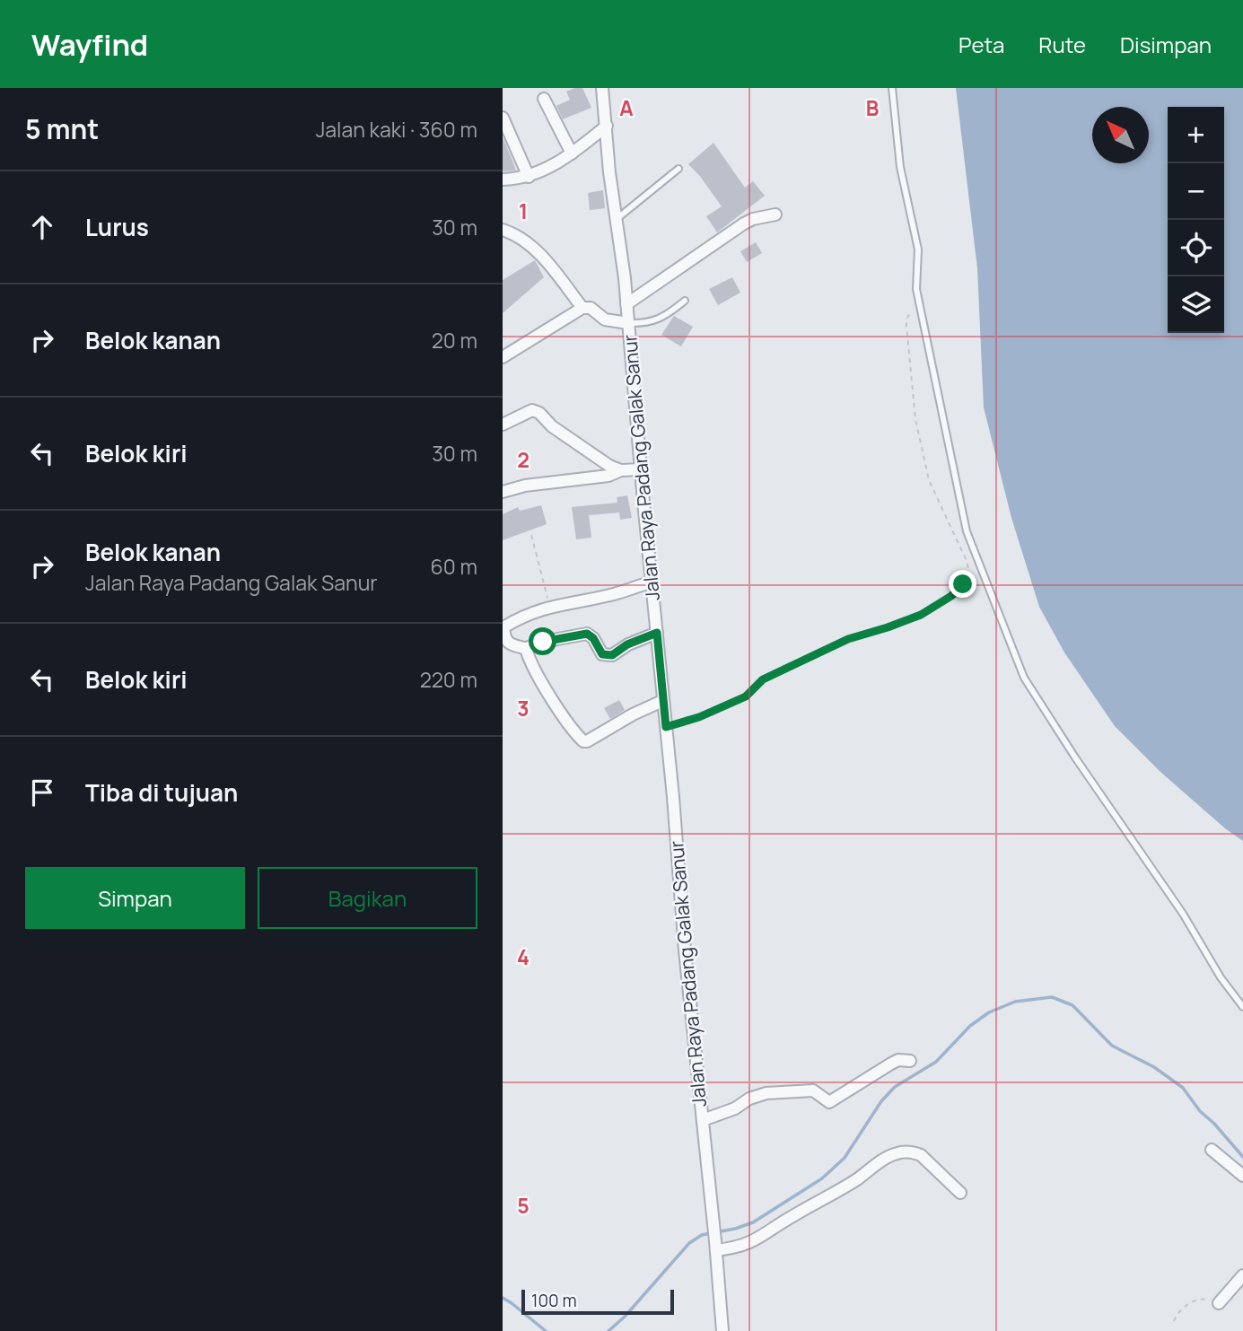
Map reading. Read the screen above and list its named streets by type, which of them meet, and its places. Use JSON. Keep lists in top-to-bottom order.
{
  "streets": {
    "street": ["Jalan Raya Padang Galak Sanur"]
  },
  "scale_bar": "100 m",
  "north": "top left",
  "page": {
    "header": "Wayfind",
    "nav": ["Peta", "Rute", "Disimpan"],
    "heading": ["5 mnt", "Jalan kaki · 360 m"],
    "map_buttons": ["+", "−"],
    "list": [
      ["Lurus", "30 m"],
      ["Belok kanan", "20 m"],
      ["Belok kiri", "30 m"],
      ["Belok kanan", "Jalan Raya Padang Galak Sanur", "60 m"],
      ["Belok kiri", "220 m"],
      "Tiba di tujuan"
    ],
    "buttons": ["Simpan", "Bagikan"],
    "scale": "100 m"
  },
  "grid": {
    "columns": ["A", "B"],
    "rows": [
      "1",
      "2",
      "3",
      "4",
      "5"
    ]
  }
}
